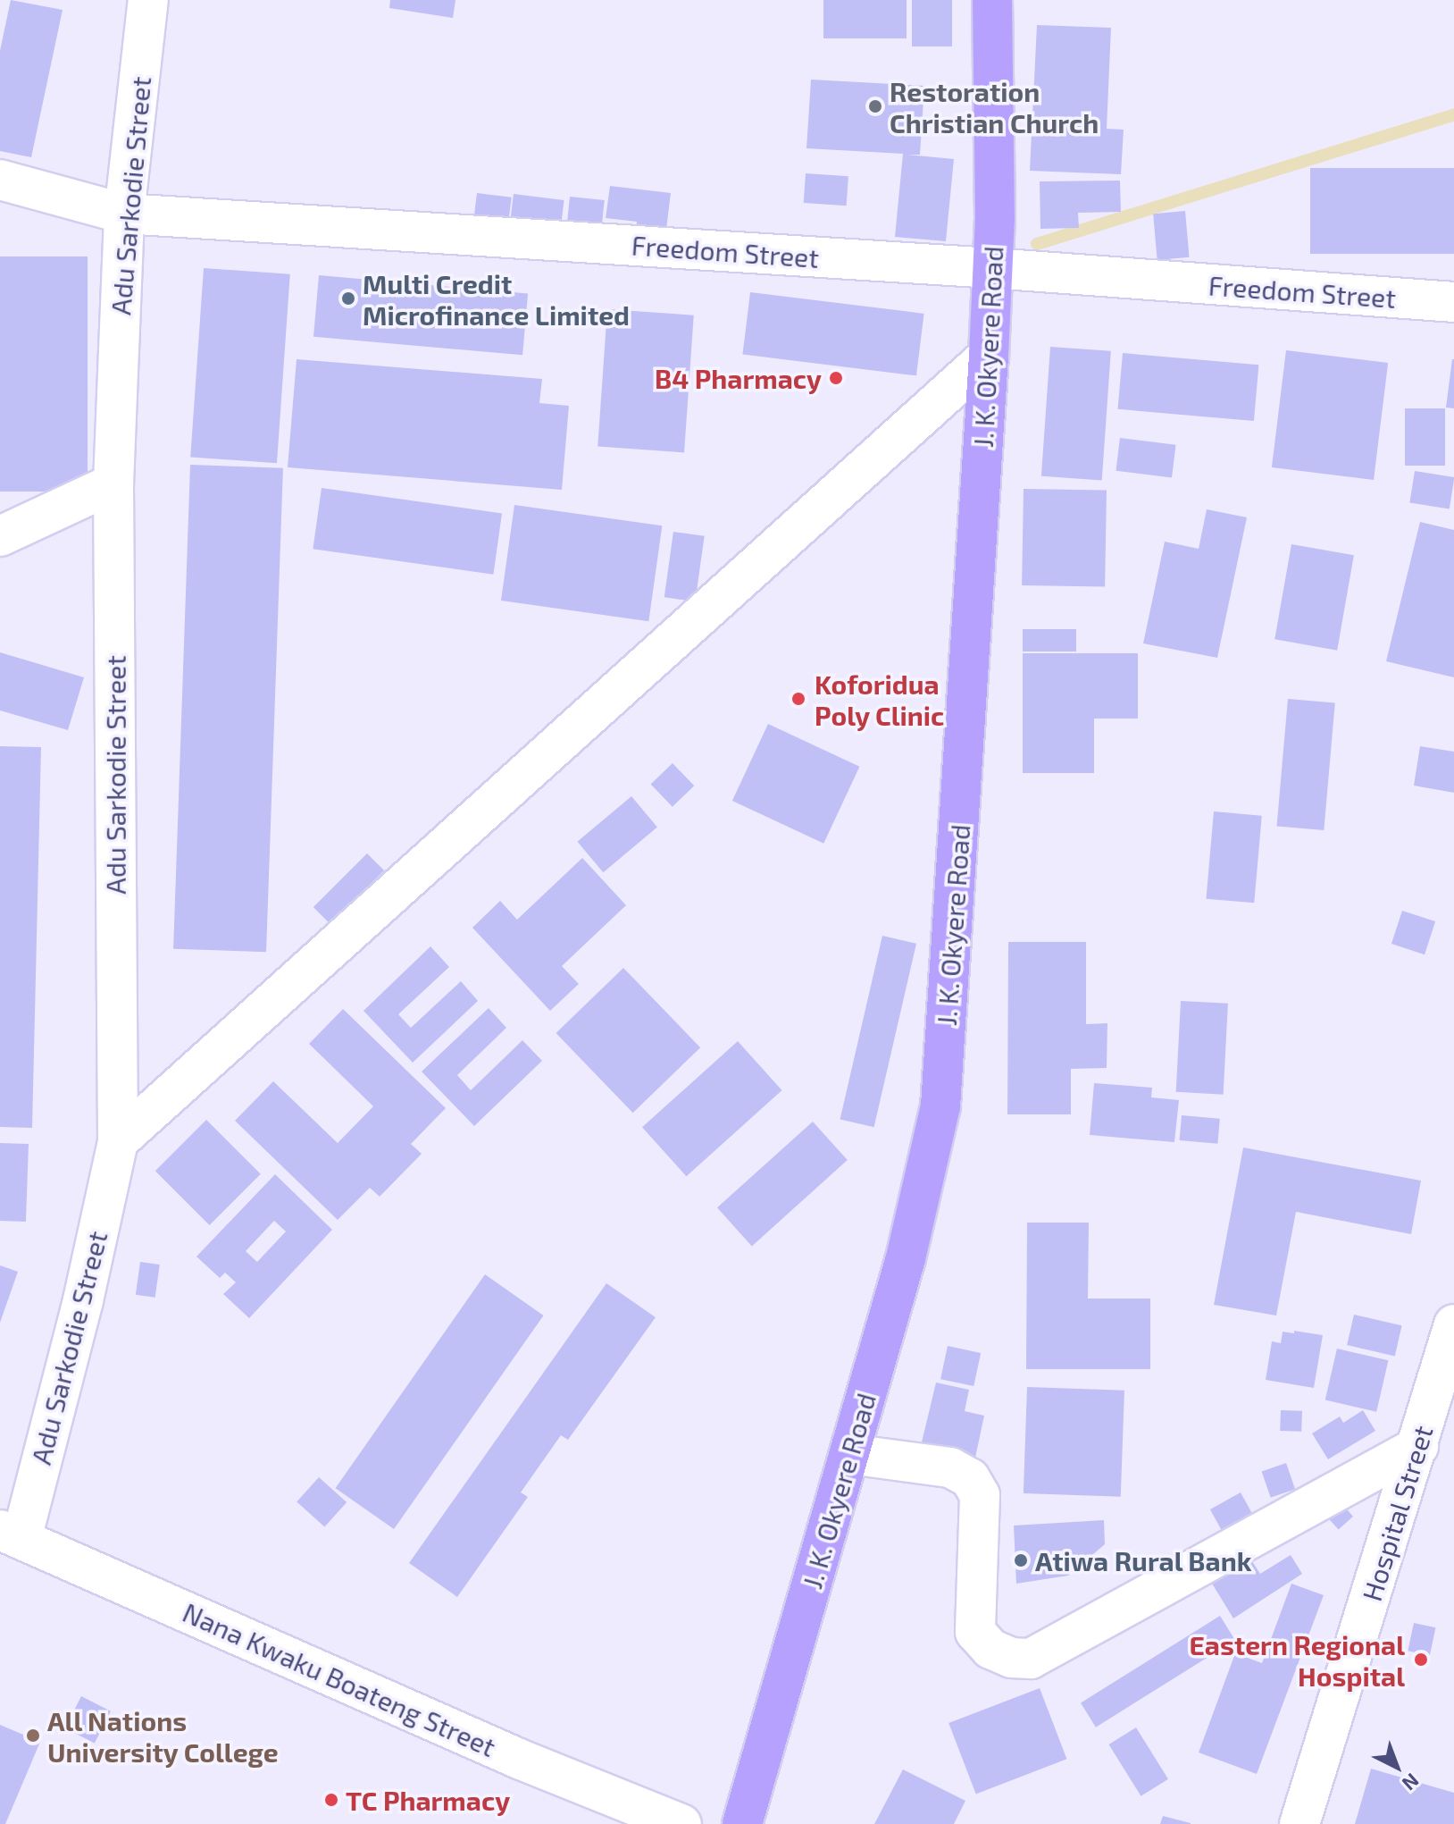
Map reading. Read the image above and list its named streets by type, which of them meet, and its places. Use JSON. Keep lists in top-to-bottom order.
{
  "streets": {
    "main road": ["J. K. Okyere Road"],
    "street": [
      "Adu Sarkodie Street",
      "Freedom Street",
      "Hospital Street",
      "Nana Kwaku Boateng Street"
    ]
  },
  "crossings": [
    ["Adu Sarkodie Street", "Freedom Street"],
    ["Adu Sarkodie Street", "Nana Kwaku Boateng Street"],
    ["Freedom Street", "J. K. Okyere Road"]
  ],
  "places": [
    "Restoration Christian Church",
    "Multi Credit Microfinance Limited",
    "B4 Pharmacy",
    "Koforidua Poly Clinic",
    "Atiwa Rural Bank",
    "Eastern Regional Hospital",
    "All Nations University College",
    "TC Pharmacy"
  ],
  "north": "bottom right"
}
